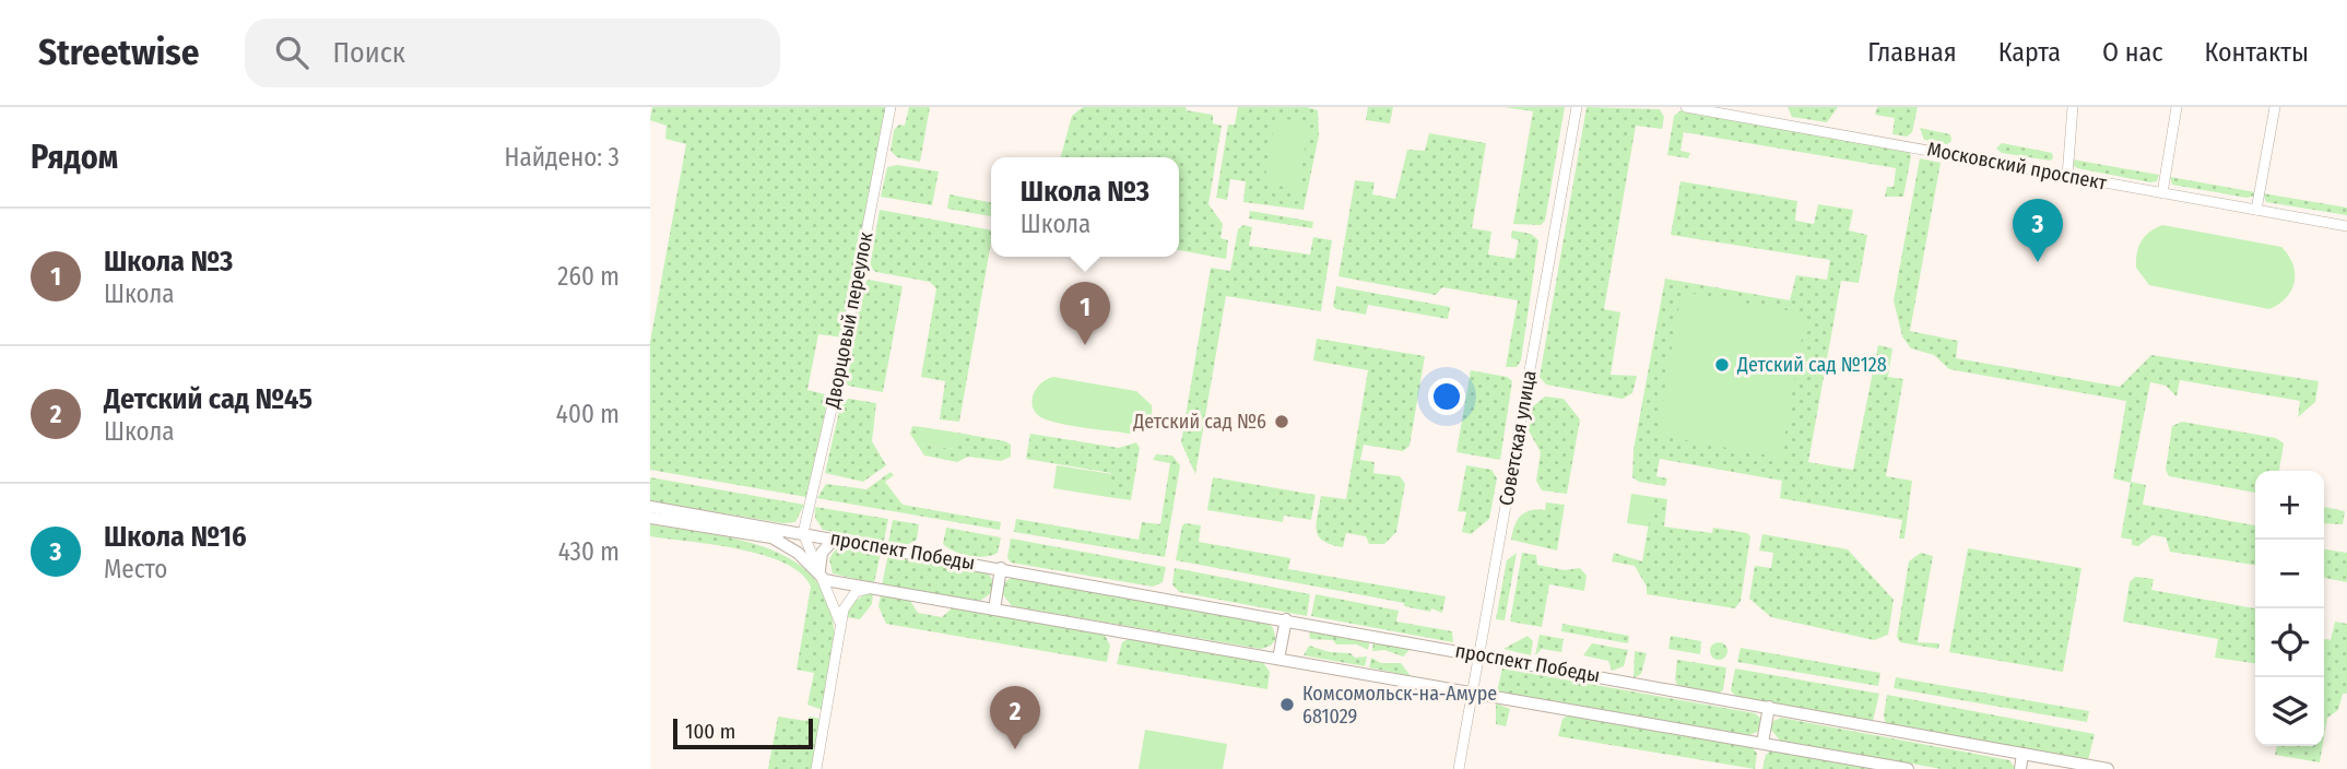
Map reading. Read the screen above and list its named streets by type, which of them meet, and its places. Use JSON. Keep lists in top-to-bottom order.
{
  "streets": {
    "main road": ["проспект Победы"],
    "street": ["Московский проспект", "Дворцовый переулок", "Советская улица"]
  },
  "crossings": [
    ["Дворцовый переулок", "проспект Победы"],
    ["Советская улица", "проспект Победы"]
  ],
  "places": ["Детский сад №128", "Детский сад №6", "Комсомольск-на-Амуре 681029"],
  "scale_bar": "100 m",
  "page": {
    "header": "Streetwise",
    "search": "Поиск",
    "nav": [
      "Главная",
      "Карта",
      "О нас",
      "Контакты"
    ],
    "heading": ["Рядом", "Найдено: 3"],
    "popup": ["Школа №3", "Школа"],
    "pins": ["3", "1", "2"],
    "list": [
      {
        "mark": "1",
        "name": "Школа №3",
        "note": "Школа",
        "value": "260 m"
      },
      {
        "mark": "2",
        "name": "Детский сад №45",
        "note": "Школа",
        "value": "400 m"
      },
      {
        "mark": "3",
        "name": "Школа №16",
        "note": "Место",
        "value": "430 m"
      }
    ],
    "map_buttons": ["+", "−"],
    "scale": "100 m"
  }
}
